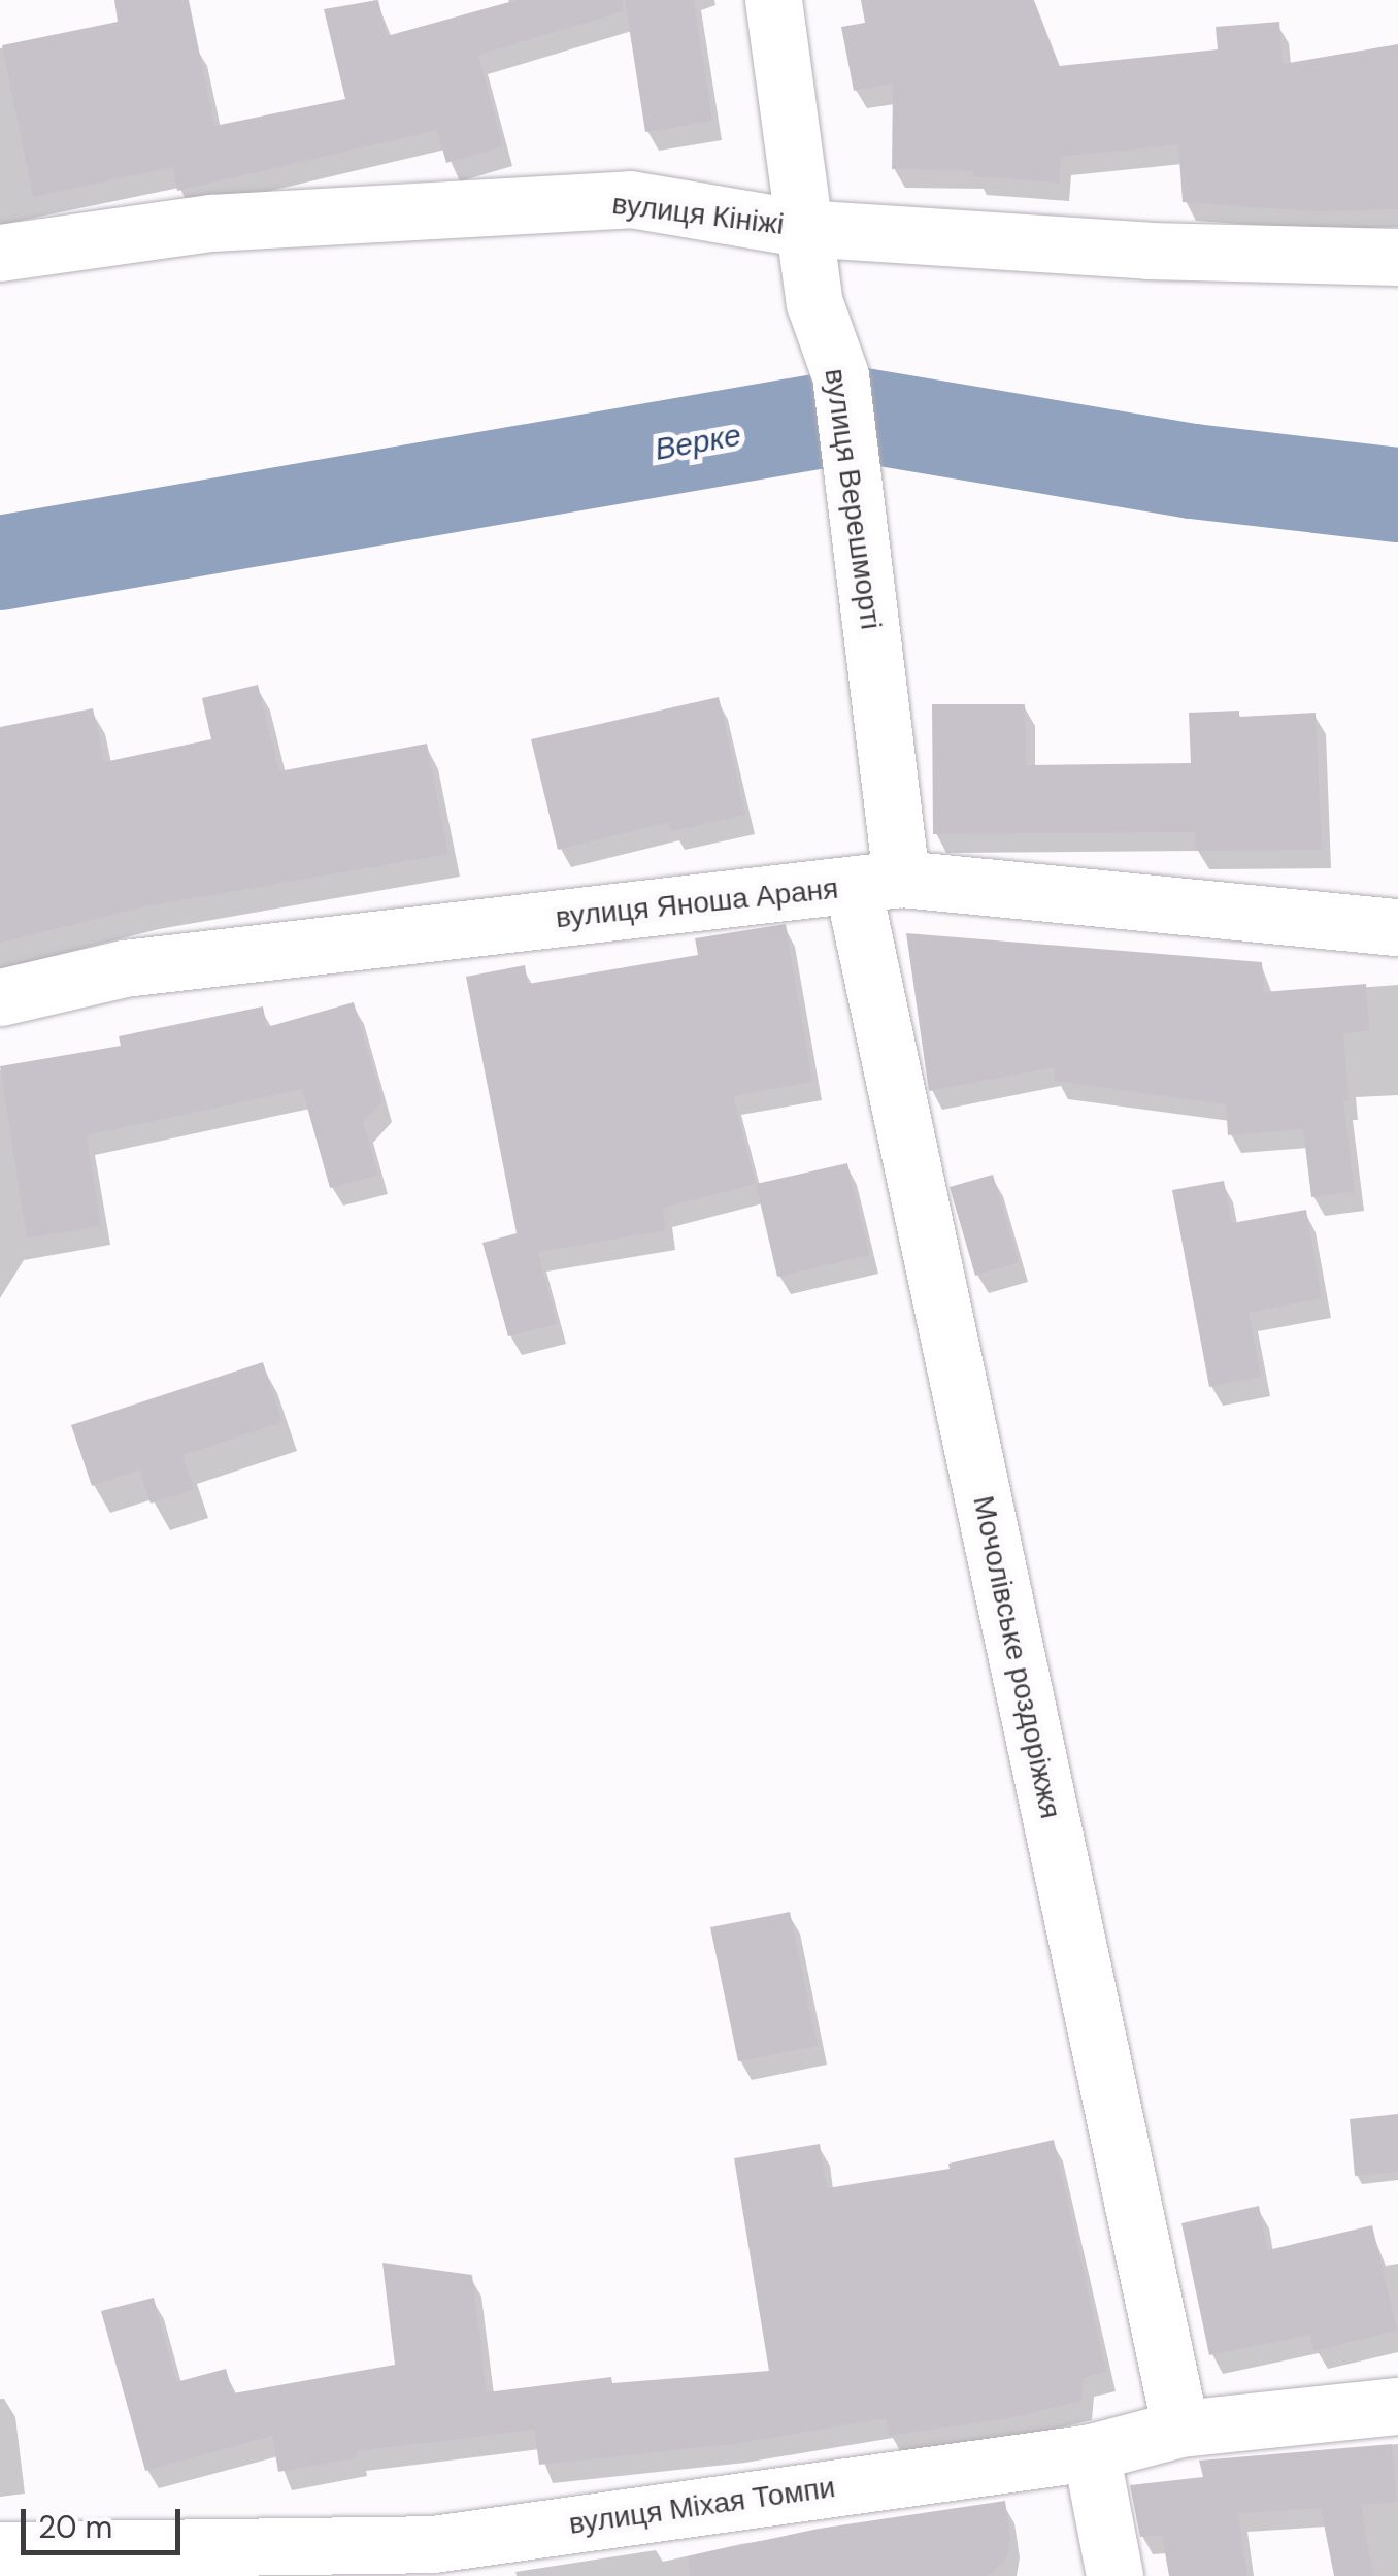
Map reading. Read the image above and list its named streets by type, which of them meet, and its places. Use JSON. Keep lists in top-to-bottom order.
{
  "streets": {
    "street": [
      "вулиця Кініжі",
      "вулиця Верешморті",
      "вулиця Яноша Араня",
      "Мочолівське роздоріжжя",
      "вулиця Міхая Томпи"
    ]
  },
  "crossings": [
    ["вулиця Кініжі", "вулиця Верешморті"],
    ["вулиця Верешморті", "вулиця Яноша Араня"],
    ["вулиця Верешморті", "Мочолівське роздоріжжя"],
    ["вулиця Яноша Араня", "Мочолівське роздоріжжя"],
    ["Мочолівське роздоріжжя", "вулиця Міхая Томпи"]
  ],
  "water": ["Верке"],
  "scale_bar": "20 m"
}
